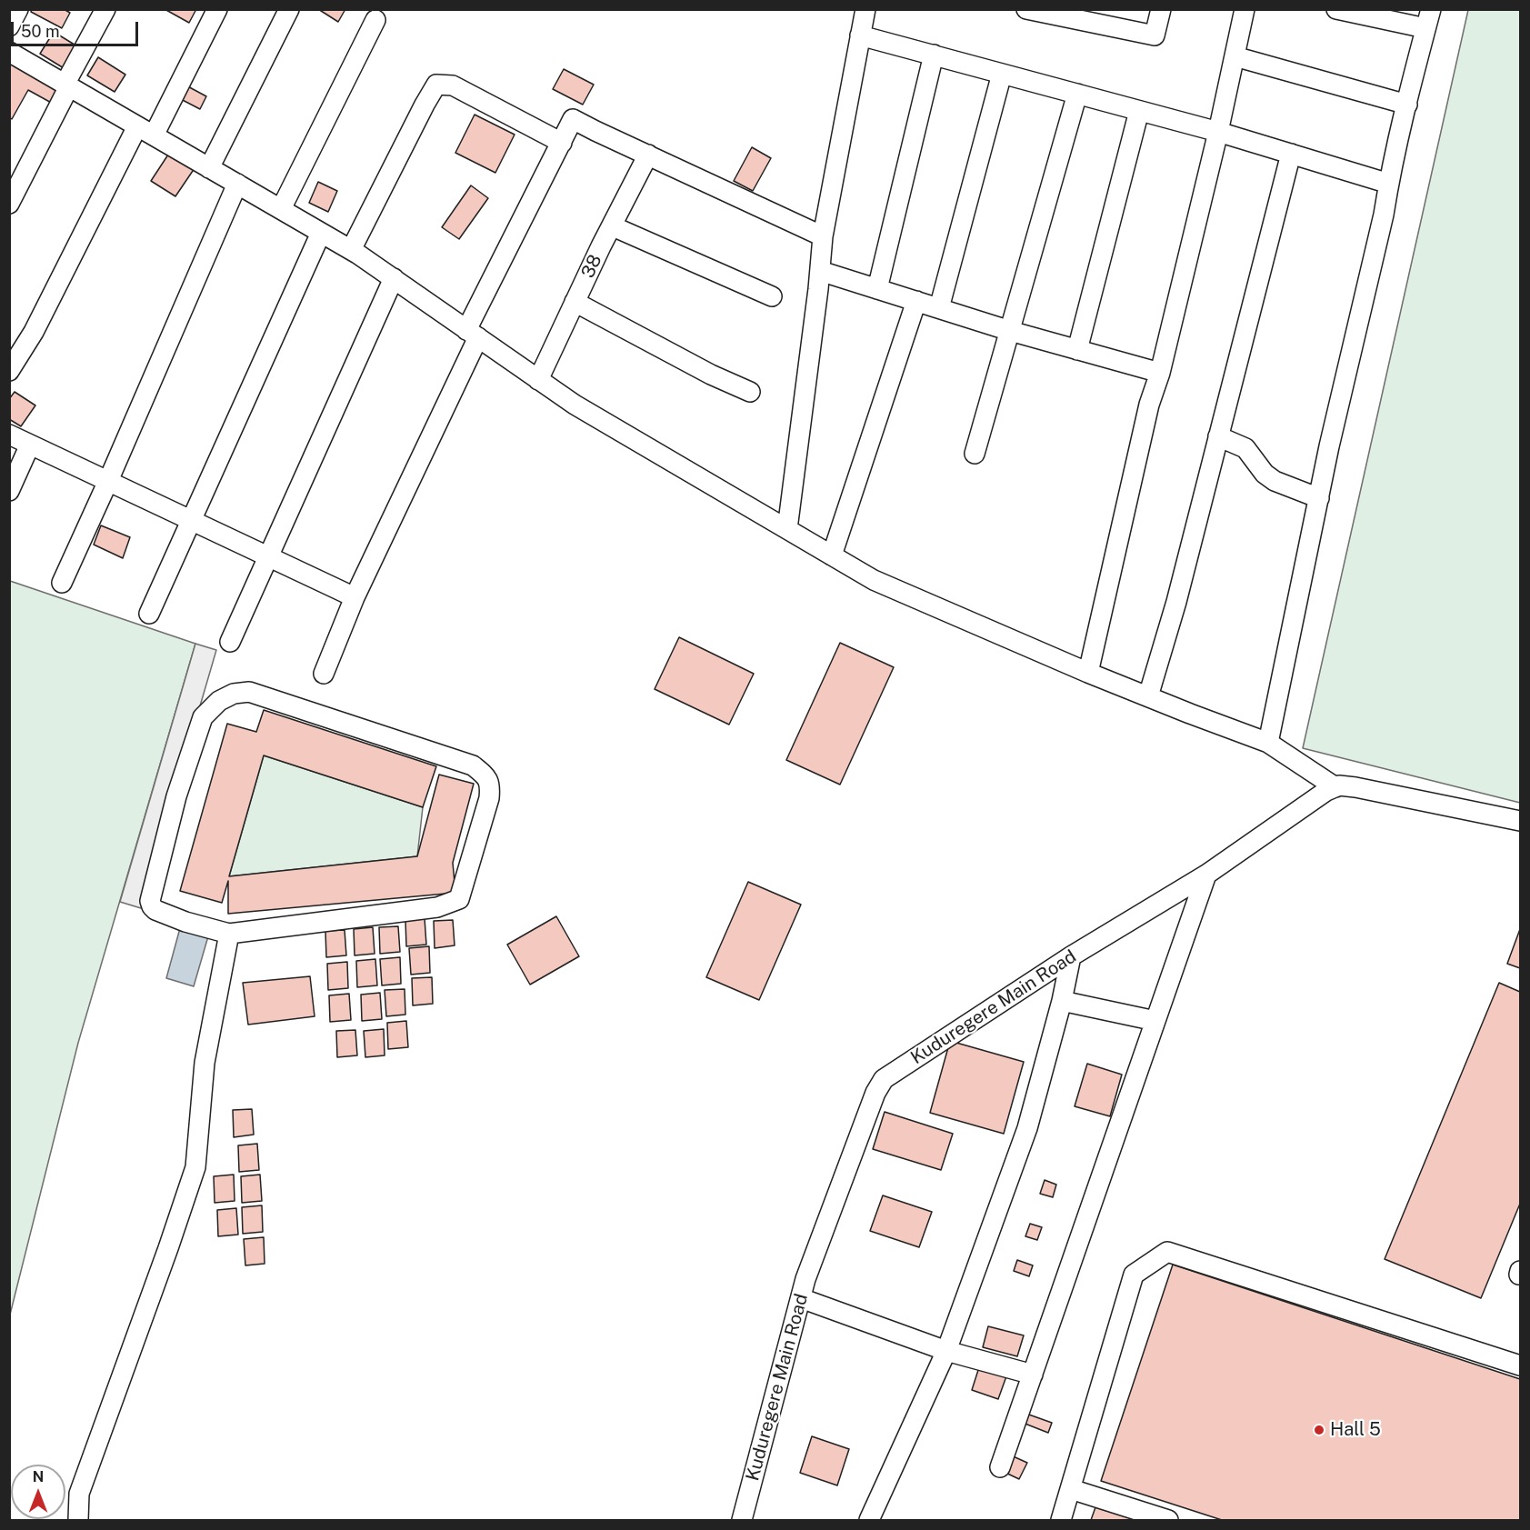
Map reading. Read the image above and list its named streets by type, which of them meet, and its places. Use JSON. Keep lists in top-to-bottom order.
{
  "streets": {
    "street": ["38", "Kuduregere Main Road"]
  },
  "places": ["Hall 5"],
  "scale_bar": "50 m",
  "north": "top"
}
